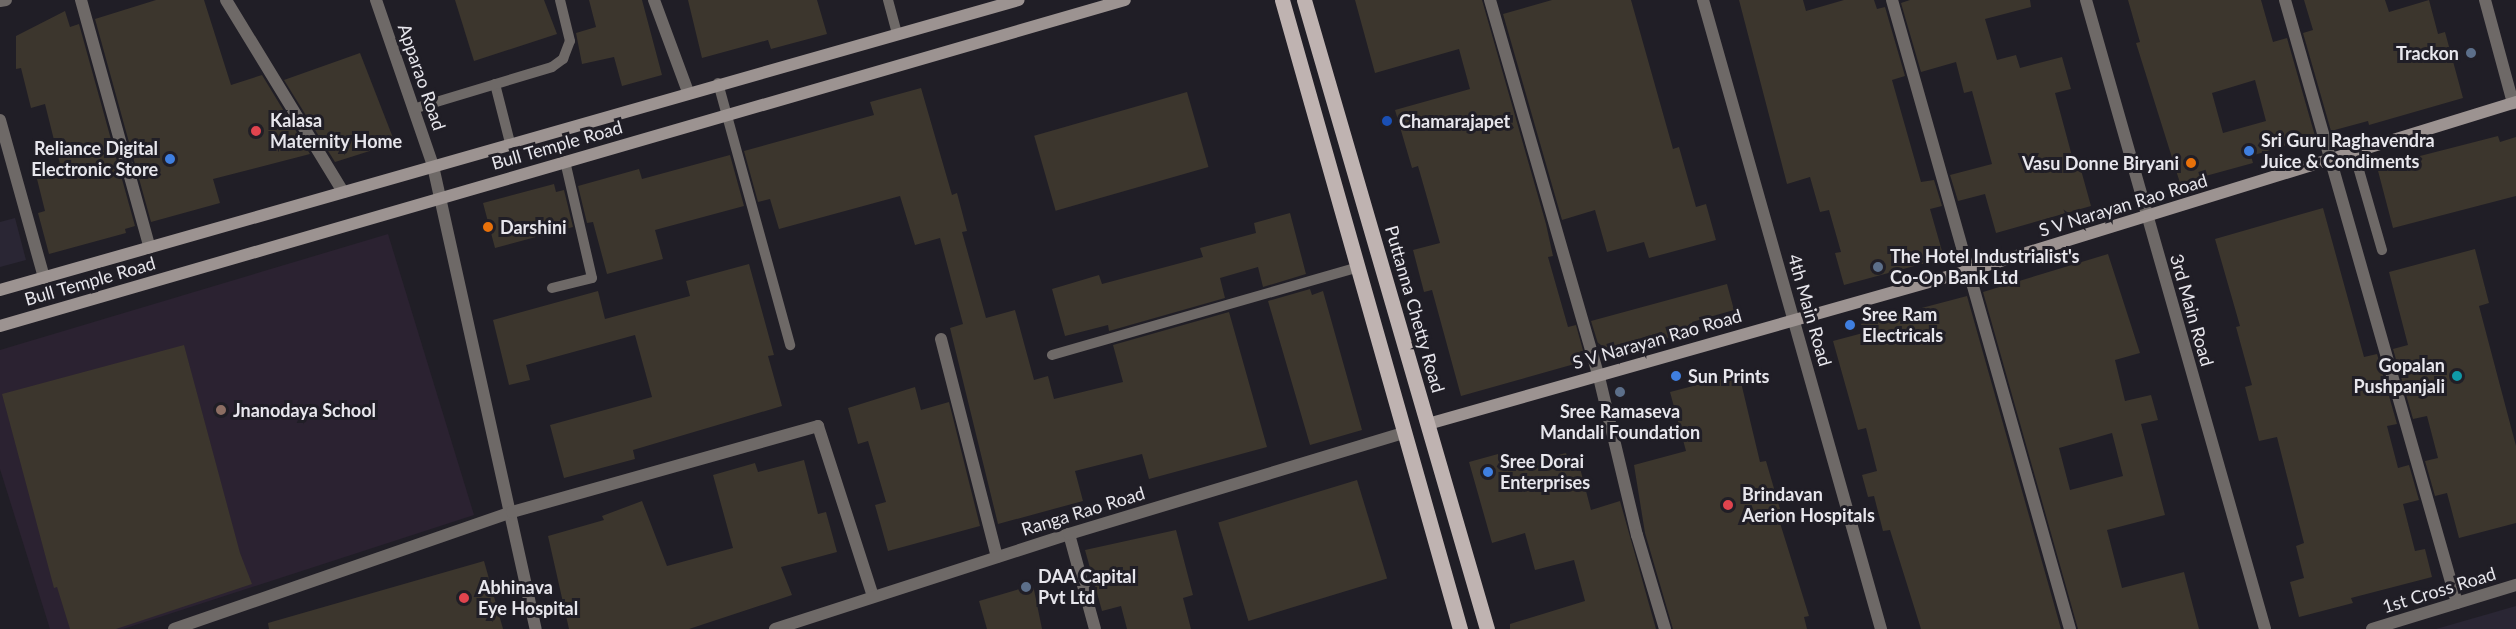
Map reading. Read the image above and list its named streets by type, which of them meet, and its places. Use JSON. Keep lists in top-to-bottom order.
{
  "streets": {
    "main road": ["Bull Temple Road", "S V Narayan Rao Road", "Puttanna Chetty Road"],
    "street": [
      "Apparao Road",
      "4th Main Road",
      "3rd Main Road",
      "Ranga Rao Road",
      "1st Cross Road"
    ]
  },
  "crossings": [
    ["Apparao Road", "Bull Temple Road"],
    ["S V Narayan Rao Road", "Puttanna Chetty Road"],
    ["S V Narayan Rao Road", "4th Main Road"],
    ["S V Narayan Rao Road", "3rd Main Road"]
  ],
  "places": [
    "Trackon",
    "Chamarajapet",
    "Kalasa Maternity Home",
    "Sri Guru Raghavendra Juice & Condiments",
    "Reliance Digital Electronic Store",
    "Vasu Donne Biryani",
    "Darshini",
    "The Hotel Industrialist's Co-Op Bank Ltd",
    "Sree Ram Electricals",
    "Sun Prints",
    "Gopalan Pushpanjali",
    "Sree Ramaseva Mandali Foundation",
    "Jnanodaya School",
    "Sree Dorai Enterprises",
    "Brindavan Aerion Hospitals",
    "DAA Capital Pvt Ltd",
    "Abhinava Eye Hospital"
  ]
}
